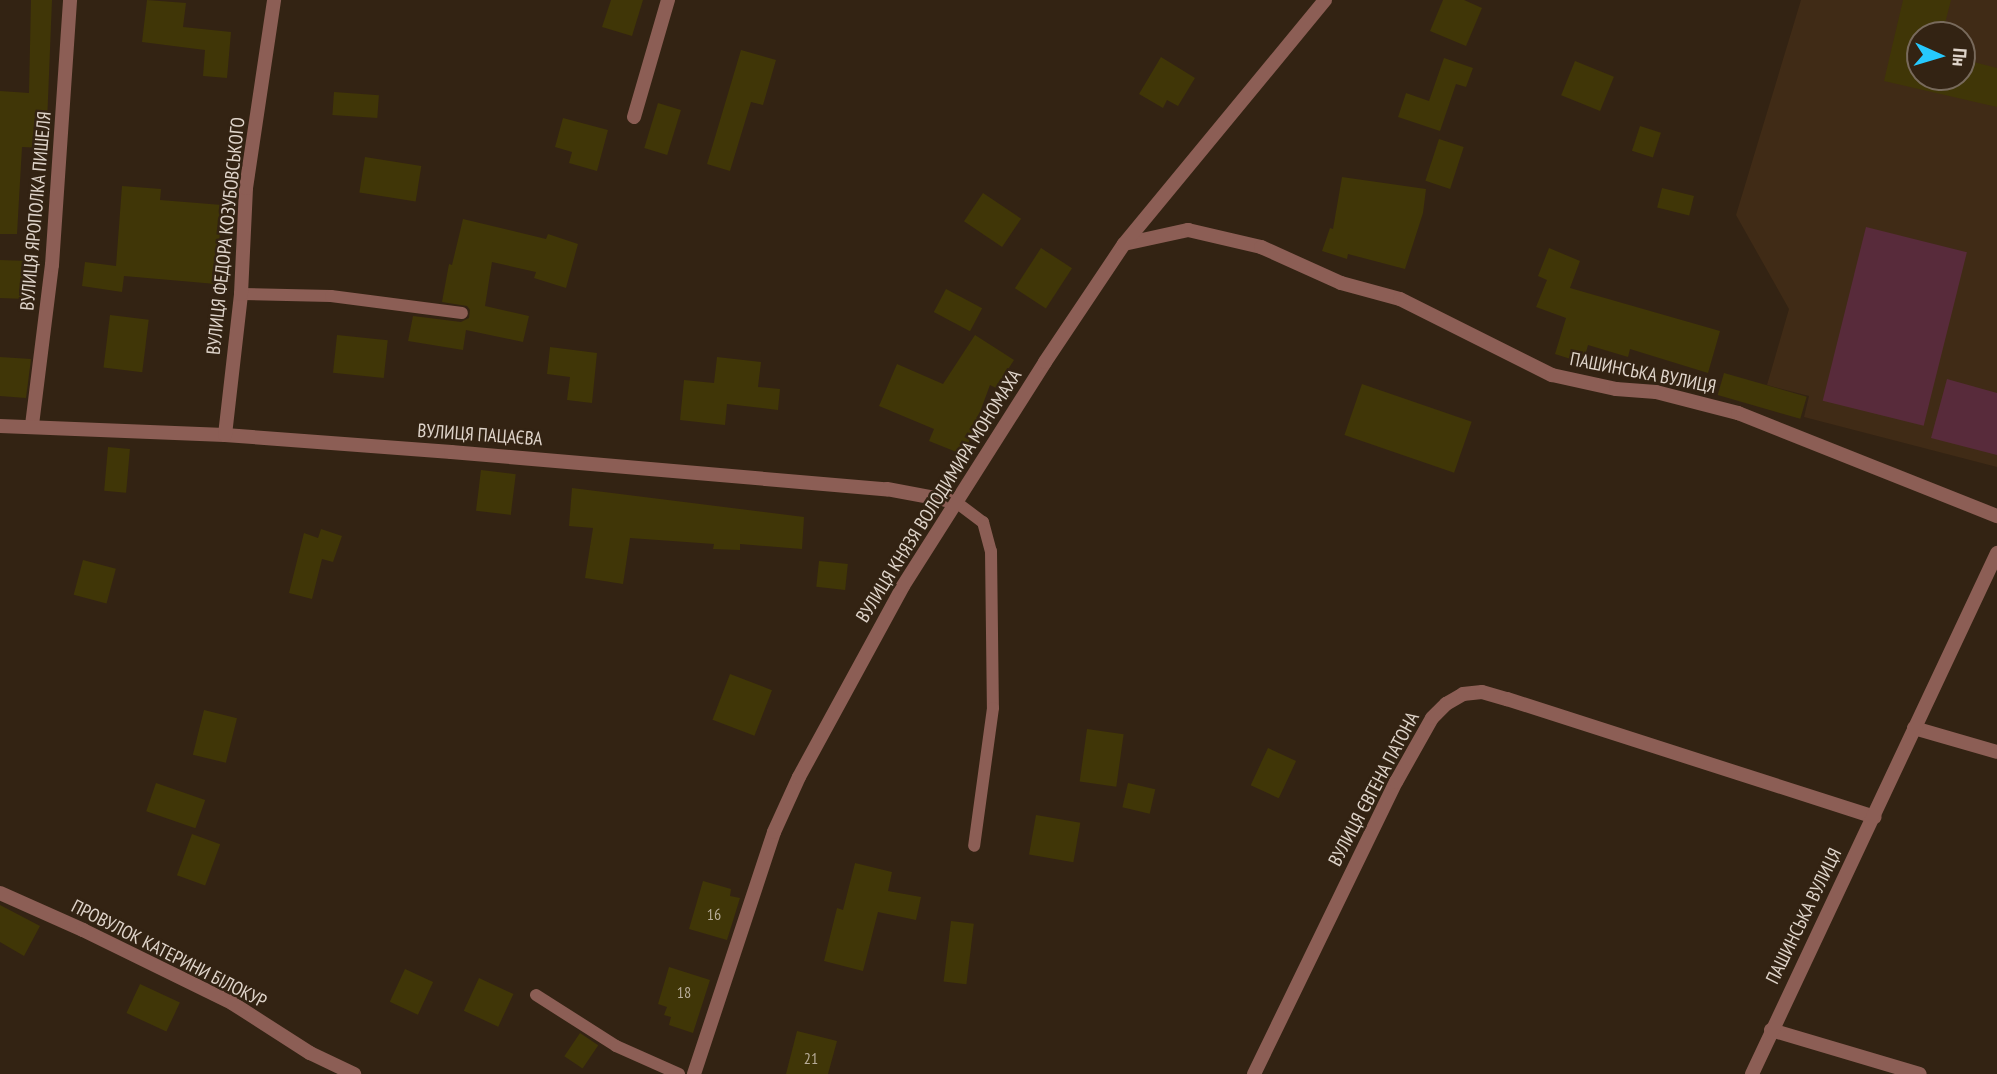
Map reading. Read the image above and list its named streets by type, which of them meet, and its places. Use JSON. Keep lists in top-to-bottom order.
{
  "streets": {
    "street": [
      "ВУЛИЦЯ ЯРОПОЛКА ПИШЕЛЯ",
      "ВУЛИЦЯ ФЕДОРА КОЗУБОВСЬКОГО",
      "ПАШИНСЬКА ВУЛИЦЯ",
      "ВУЛИЦЯ ПАЦАЄВА",
      "ВУЛИЦЯ КНЯЗЯ ВОЛОДИМИРА МОНОМАХА",
      "ВУЛИЦЯ ЄВГЕНА ПАТОНА",
      "ПРОВУЛОК КАТЕРИНИ БІЛОКУР"
    ]
  },
  "crossings": [
    ["ВУЛИЦЯ ЯРОПОЛКА ПИШЕЛЯ", "ВУЛИЦЯ ПАЦАЄВА"],
    ["ВУЛИЦЯ ФЕДОРА КОЗУБОВСЬКОГО", "ВУЛИЦЯ ПАЦАЄВА"],
    ["ПАШИНСЬКА ВУЛИЦЯ", "ВУЛИЦЯ КНЯЗЯ ВОЛОДИМИРА МОНОМАХА"],
    ["ПАШИНСЬКА ВУЛИЦЯ", "ВУЛИЦЯ ЄВГЕНА ПАТОНА"],
    ["ВУЛИЦЯ ПАЦАЄВА", "ВУЛИЦЯ КНЯЗЯ ВОЛОДИМИРА МОНОМАХА"]
  ],
  "house_numbers": ["16", "18", "21"],
  "north": "right"
}
